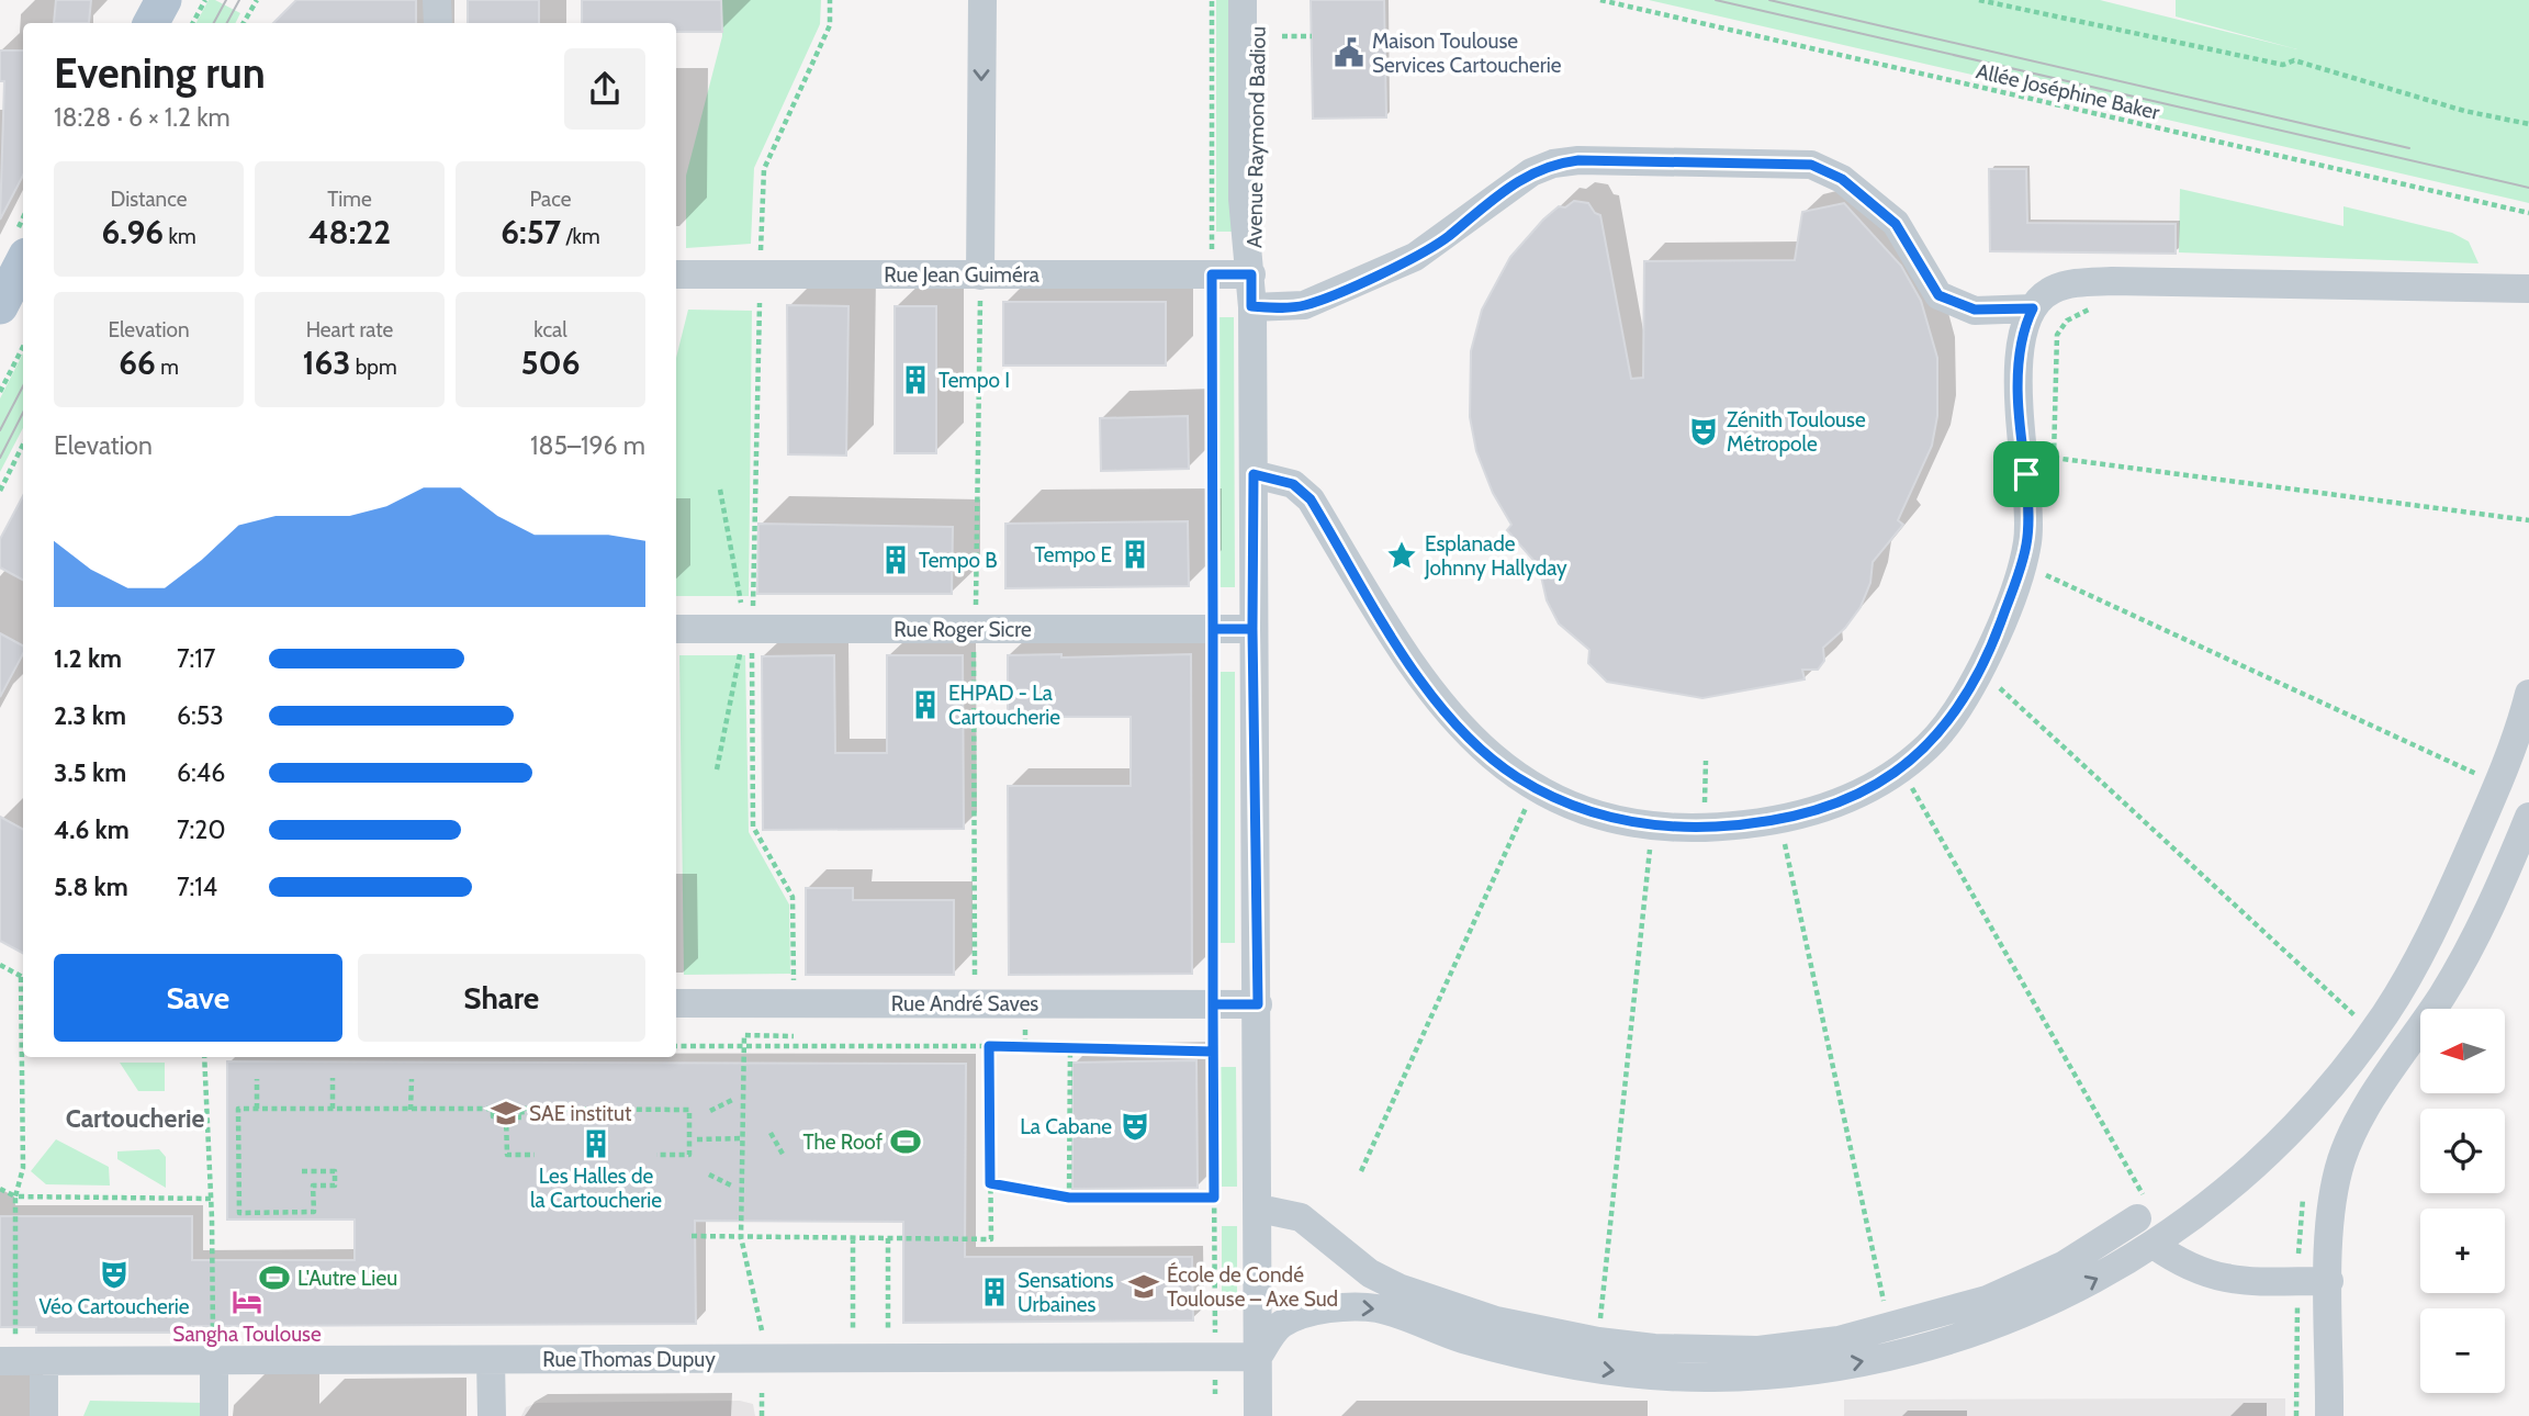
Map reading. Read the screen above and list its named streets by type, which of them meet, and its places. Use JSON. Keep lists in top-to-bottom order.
{
  "streets": {
    "street": [
      "Avenue Raymond Badiou",
      "Rue Jean Guiméra",
      "Rue Roger Sicre",
      "Rue André Saves",
      "Rue Thomas Dupuy"
    ],
    "path": ["Allée Joséphine Baker"]
  },
  "crossings": [
    ["Avenue Raymond Badiou", "Rue Jean Guiméra"],
    ["Avenue Raymond Badiou", "Rue Roger Sicre"],
    ["Avenue Raymond Badiou", "Rue André Saves"],
    ["Avenue Raymond Badiou", "Rue Thomas Dupuy"]
  ],
  "districts": ["Cartoucherie"],
  "places": {
    "public building": ["Maison Toulouse Services Cartoucherie"],
    "building": [
      "Tempo I",
      "Tempo E",
      "Tempo B",
      "EHPAD - La Cartoucherie",
      "Les Halles de la Cartoucherie",
      "Sensations Urbaines"
    ],
    "theatre": ["Zénith Toulouse Métropole", "La Cabane", "Véo Cartoucherie"],
    "place": ["Esplanade Johnny Hallyday"],
    "school or university": ["SAE institut", "École de Condé Toulouse – Axe Sud"],
    "sports": ["The Roof", "L'Autre Lieu"],
    "hotel": ["Sangha Toulouse"]
  },
  "north": "left",
  "page": {
    "heading": ["Evening run", "18:28 · 6 × 1.2 km"],
    "stats": [
      ["Distance", "6.96 km"],
      ["Time", "48:22"],
      ["Pace", "6:57 /km"],
      ["Elevation", "66 m"],
      ["Heart rate", "163 bpm"],
      ["kcal", "506"]
    ],
    "chart": ["Elevation", "185–196 m"],
    "list": [
      {
        "name": "1.2 km",
        "note": "7:17"
      },
      {
        "name": "2.3 km",
        "note": "6:53"
      },
      {
        "name": "3.5 km",
        "note": "6:46"
      },
      {
        "name": "4.6 km",
        "note": "7:20"
      },
      {
        "name": "5.8 km",
        "note": "7:14"
      }
    ],
    "buttons": ["Save", "Share"],
    "map_buttons": ["+", "−"]
  }
}
